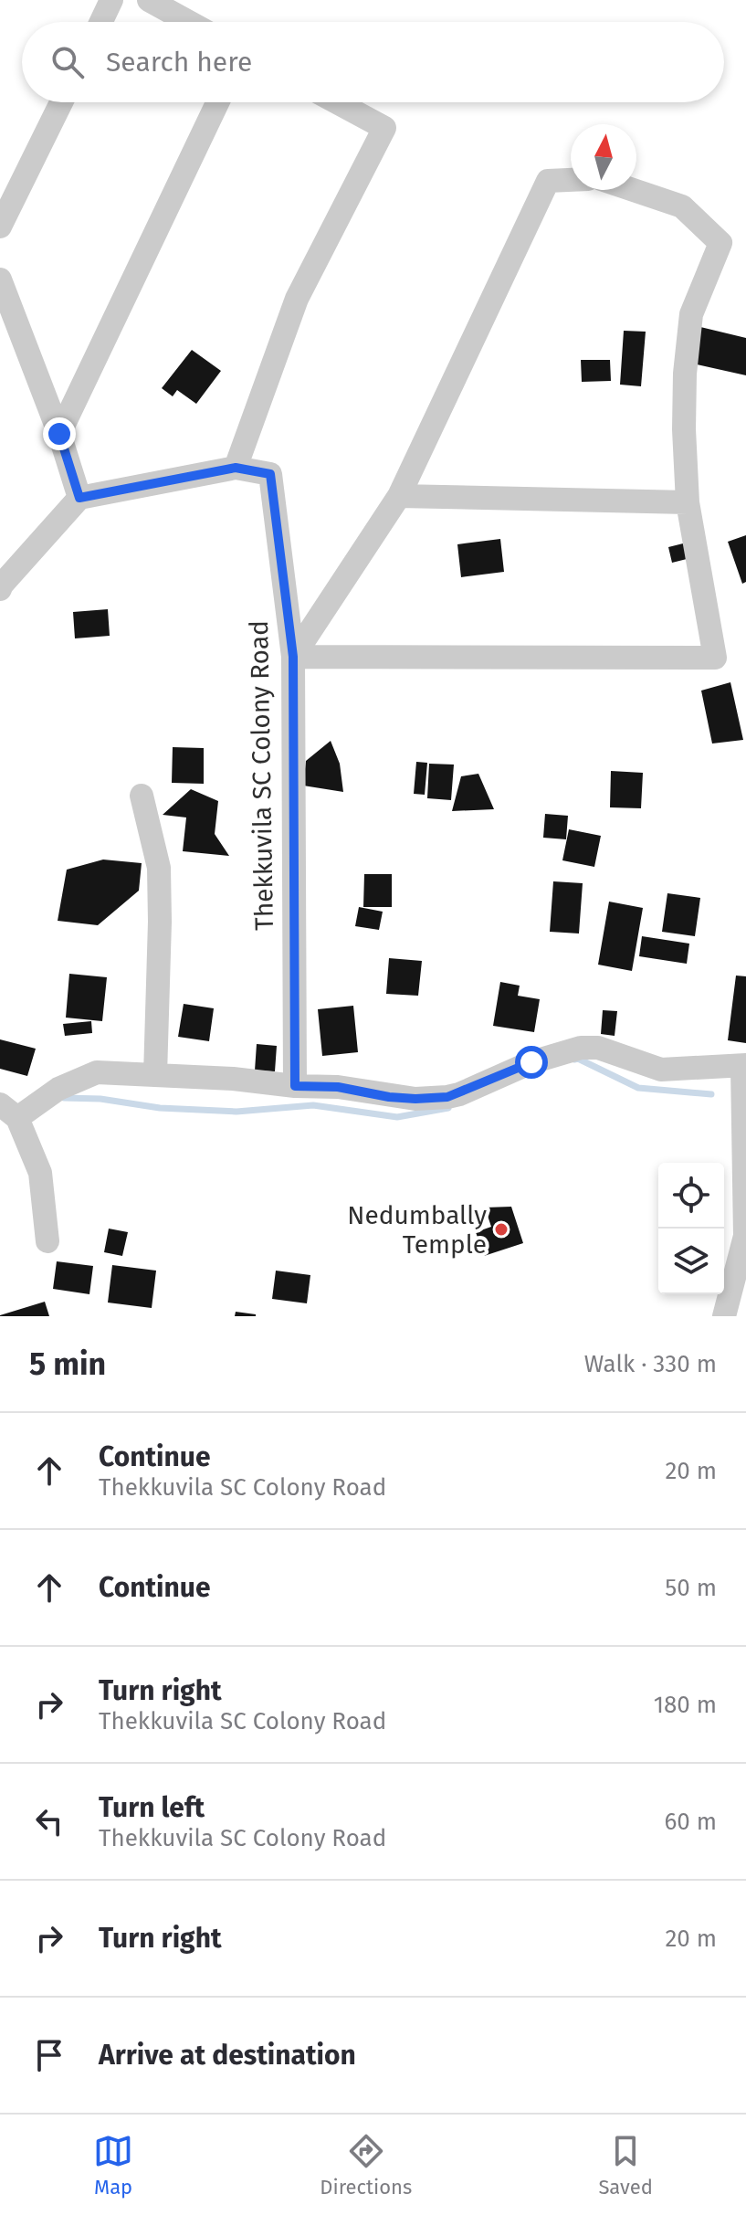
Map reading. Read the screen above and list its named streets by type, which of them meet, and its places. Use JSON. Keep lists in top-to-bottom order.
{
  "streets": {
    "street": ["Thekkuvila SC Colony Road"]
  },
  "places": ["Nedumbally Temple"],
  "north": "top",
  "page": {
    "search": "Search here",
    "heading": ["5 min", "Walk · 330 m"],
    "list": [
      ["Continue", "Thekkuvila SC Colony Road", "20 m"],
      ["Continue", "50 m"],
      ["Turn right", "Thekkuvila SC Colony Road", "180 m"],
      ["Turn left", "Thekkuvila SC Colony Road", "60 m"],
      ["Turn right", "20 m"],
      "Arrive at destination"
    ],
    "nav": ["Map", "Directions", "Saved"]
  }
}
